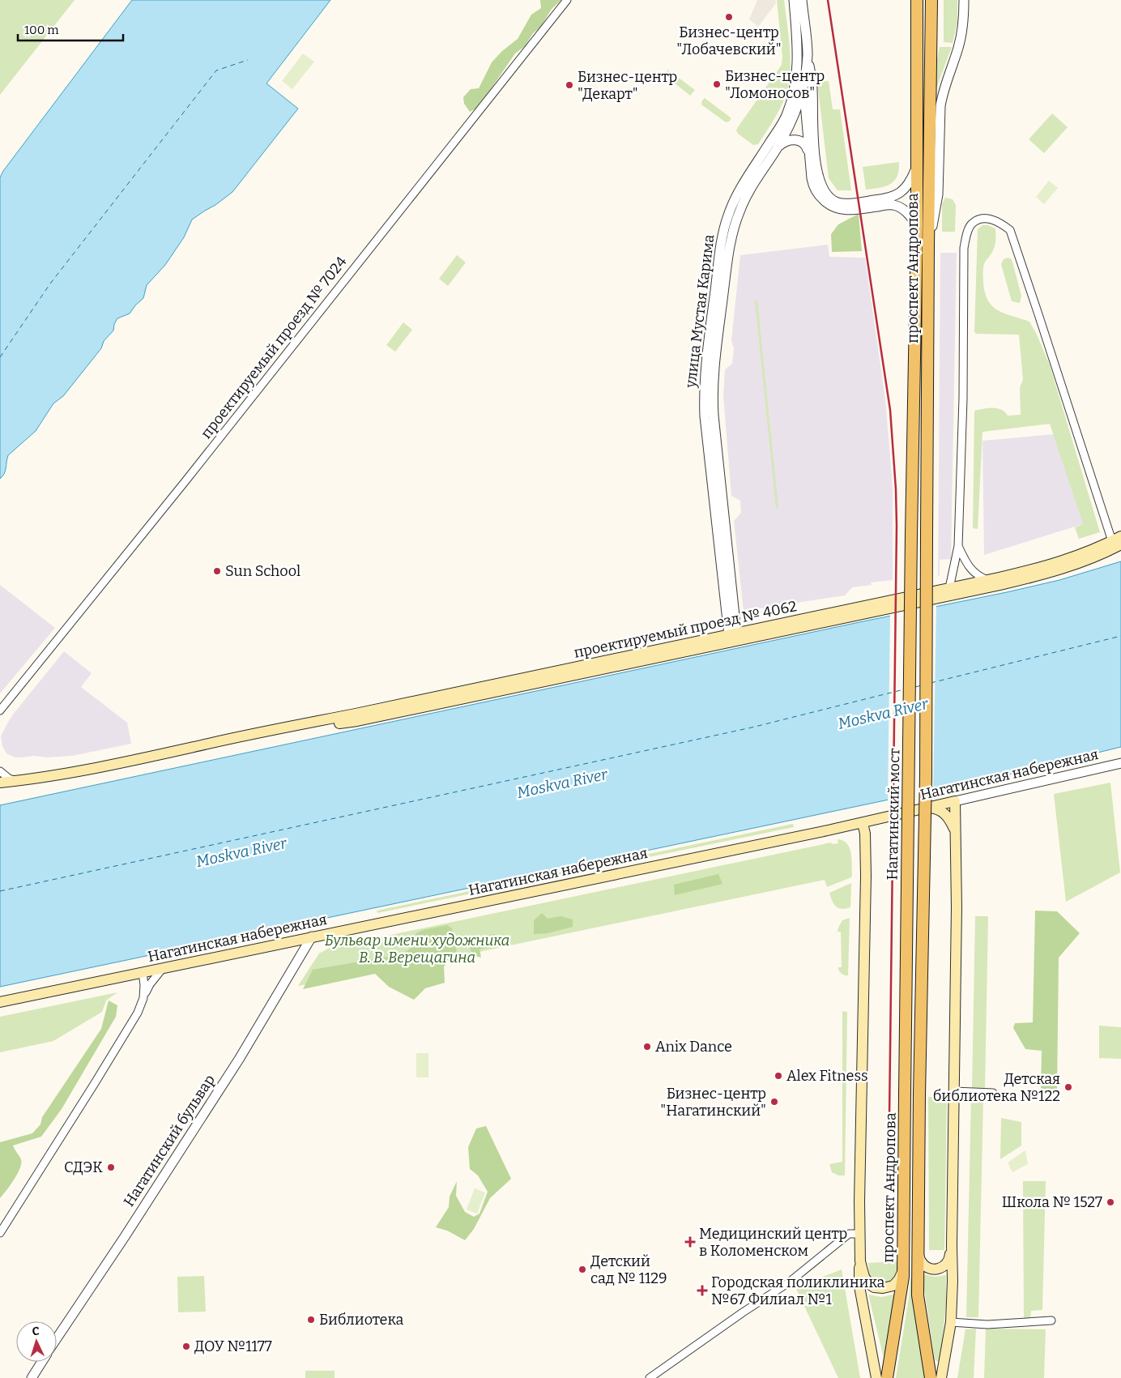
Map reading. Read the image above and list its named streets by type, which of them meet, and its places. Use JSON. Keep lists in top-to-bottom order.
{
  "streets": {
    "main road": [
      "проспект Андропова",
      "проектируемый проезд № 4062",
      "Нагатинская набережная",
      "Нагатинский мост"
    ],
    "street": ["улица Мустая Карима", "проектируемый проезд № 7024", "Нагатинский бульвар"]
  },
  "crossings": [
    ["проспект Андропова", "Нагатинский мост"],
    ["улица Мустая Карима", "проектируемый проезд № 4062"],
    ["Нагатинская набережная", "Нагатинский бульвар"]
  ],
  "water": ["Moskva River"],
  "parks": ["Бульвар имени художника В. В. Верещагина"],
  "places": {
    "other": [
      "Бизнес-центр \"Лобачевский\"",
      "Бизнес-центр \"Ломоносов\"",
      "Бизнес-центр \"Декарт\"",
      "Sun School",
      "Anix Dance",
      "Alex Fitness",
      "Детская библиотека №122",
      "Бизнес-центр \"Нагатинский\"",
      "СДЭК",
      "Школа № 1527",
      "Детский сад № 1129",
      "Библиотека",
      "ДОУ №1177"
    ],
    "health": ["Медицинский центр в Коломенском", "Городская поликлиника №67 Филиал №1"]
  },
  "scale_bar": "100 m",
  "north": "top"
}
